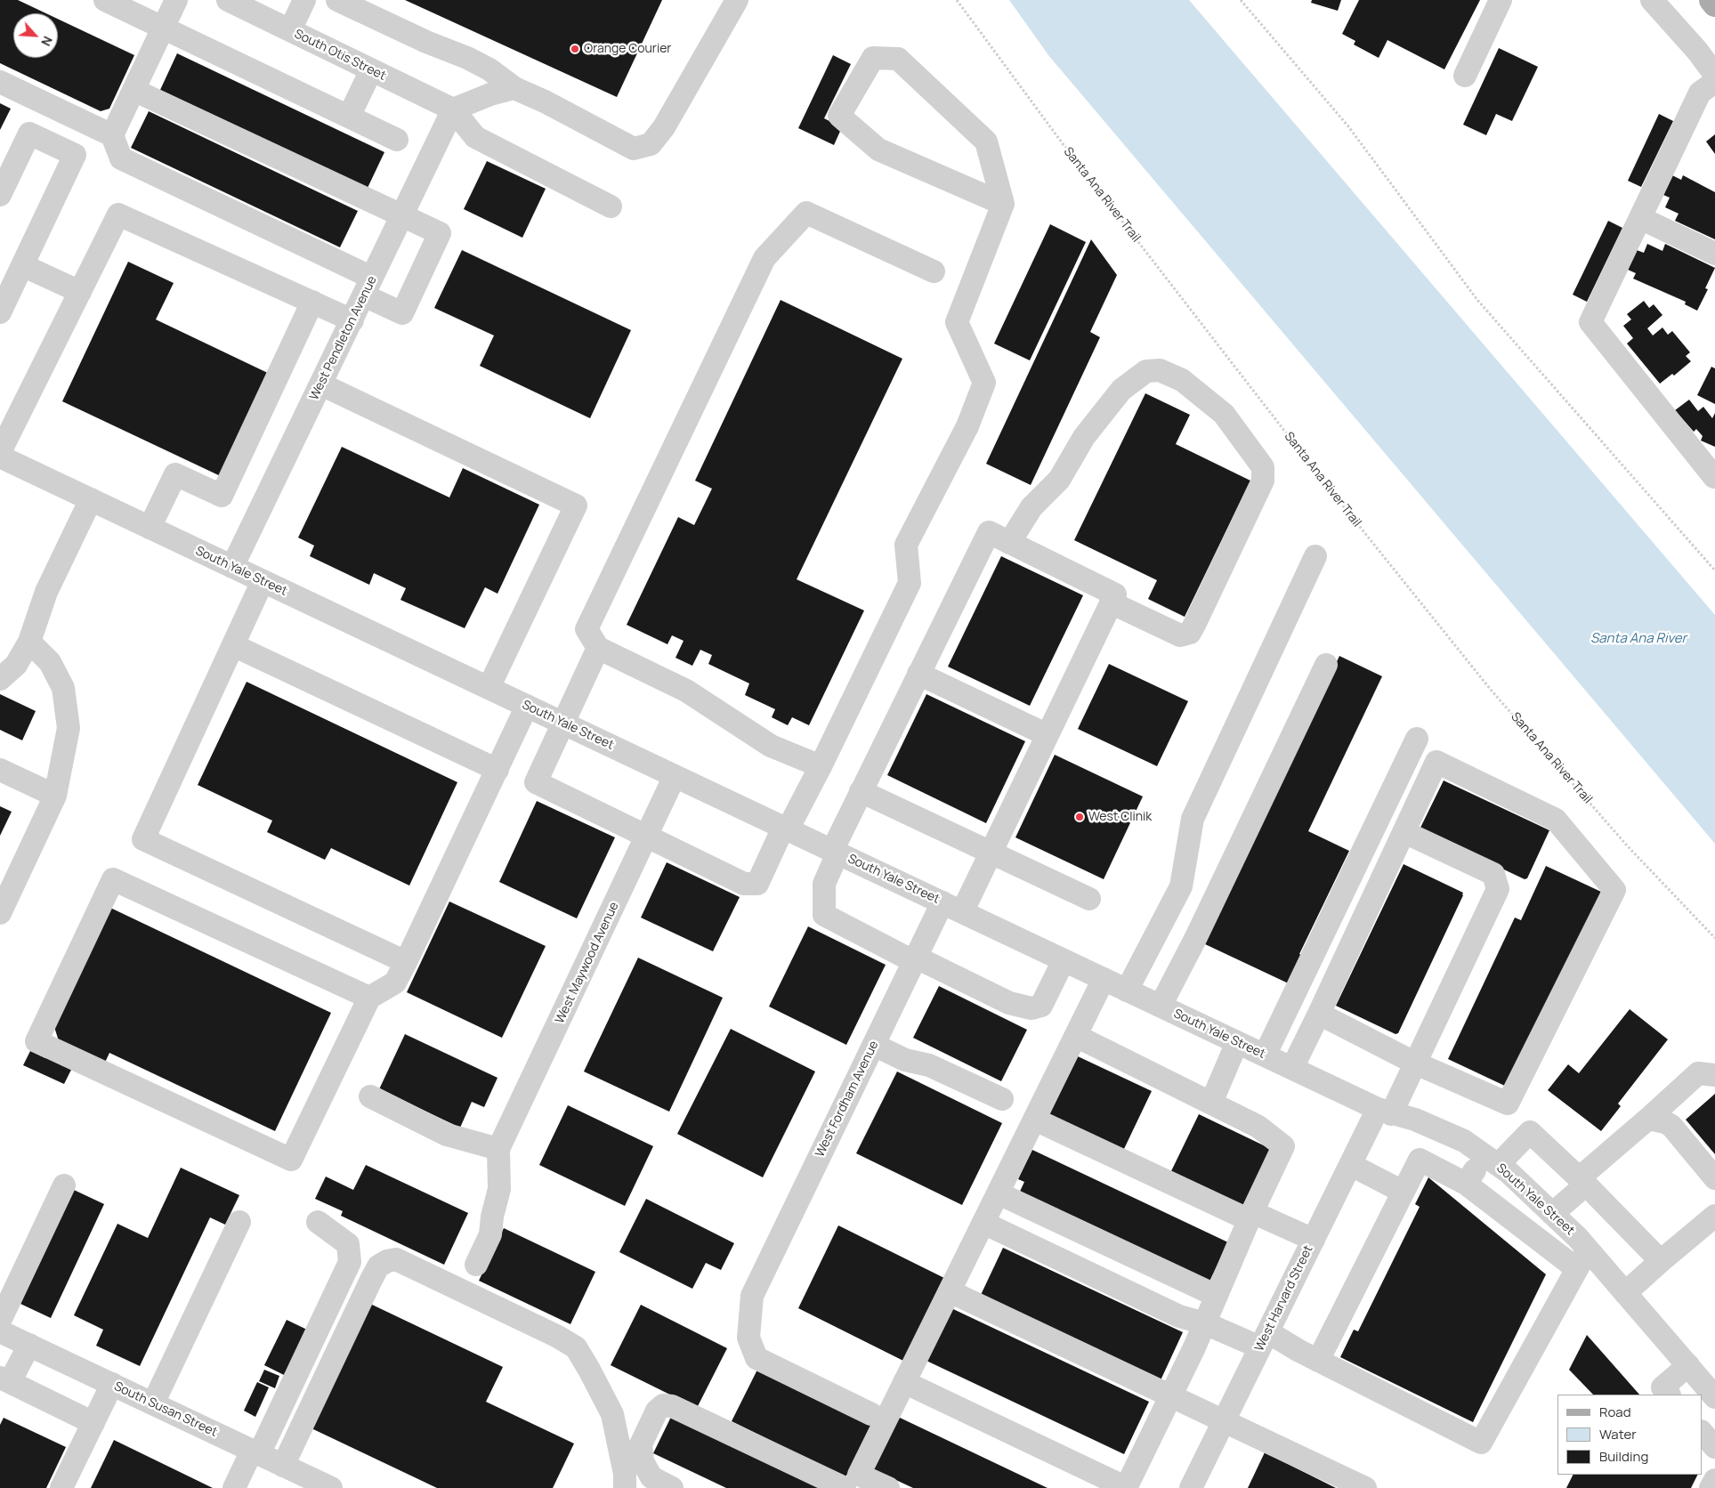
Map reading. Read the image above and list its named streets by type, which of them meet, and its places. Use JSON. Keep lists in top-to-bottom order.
{
  "streets": {
    "street": [
      "South Otis Street",
      "West Pendleton Avenue",
      "South Yale Street",
      "West Maywood Avenue",
      "West Fordham Avenue",
      "West Harvard Street",
      "South Susan Street"
    ],
    "path": ["Santa Ana River Trail"]
  },
  "crossings": [
    ["South Otis Street", "West Pendleton Avenue"],
    ["West Pendleton Avenue", "South Yale Street"],
    ["South Yale Street", "West Maywood Avenue"],
    ["South Yale Street", "West Fordham Avenue"],
    ["South Yale Street", "West Harvard Street"]
  ],
  "water": ["Santa Ana River"],
  "places": ["Orange Courier", "West Clinik"],
  "legend": ["Road", "Water", "Building"],
  "north": "bottom right"
}
